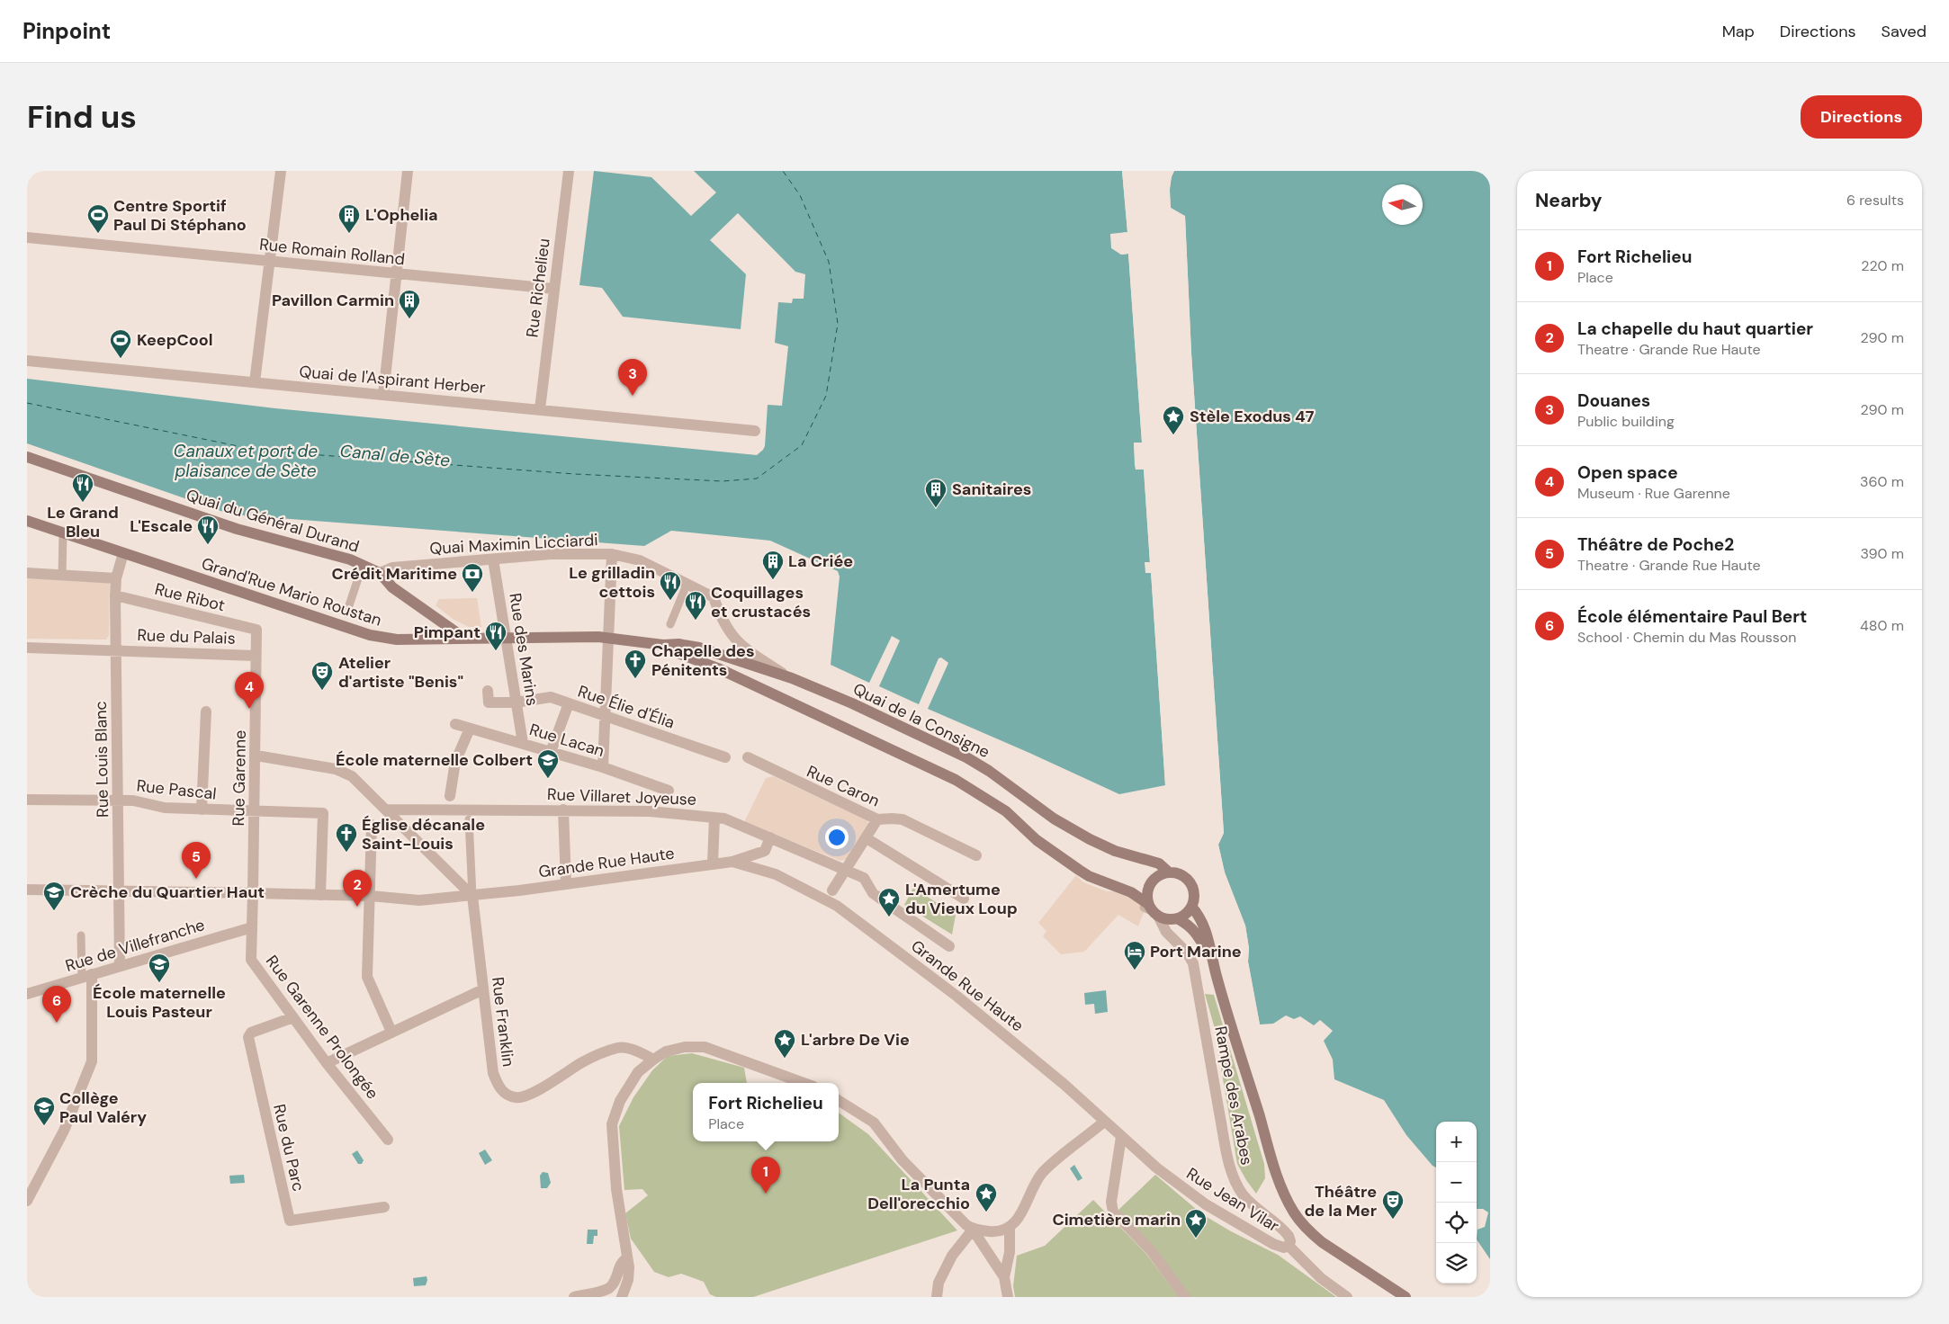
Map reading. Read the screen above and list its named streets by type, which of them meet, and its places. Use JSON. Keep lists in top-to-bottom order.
{
  "streets": {
    "main road": ["Quai du Général Durand", "Grand'Rue Mario Roustan", "Quai de la Consigne"],
    "street": [
      "Rue Romain Rolland",
      "Rue Richelieu",
      "Quai de l'Aspirant Herber",
      "Quai Maximin Licciardi",
      "Rue Ribot",
      "Rue du Palais",
      "Rue des Marins",
      "Rue Élie d'Élia",
      "Rue Lacan",
      "Rue Louis Blanc",
      "Rue Garenne",
      "Rue Caron",
      "Rue Pascal",
      "Rue Villaret Joyeuse",
      "Grande Rue Haute",
      "Rue de Villefranche",
      "Rue Franklin",
      "Rue Garenne Prolongée",
      "Rampe des Arabes",
      "Rue du Parc",
      "Rue Jean Vilar"
    ]
  },
  "crossings": [
    ["Rue Romain Rolland", "Rue Richelieu"],
    ["Rue Richelieu", "Quai de l'Aspirant Herber"],
    ["Quai du Général Durand", "Quai Maximin Licciardi"],
    ["Quai Maximin Licciardi", "Rue des Marins"],
    ["Quai Maximin Licciardi", "Quai de la Consigne"],
    ["Grand'Rue Mario Roustan", "Rue des Marins"],
    ["Grand'Rue Mario Roustan", "Quai de la Consigne"],
    ["Grand'Rue Mario Roustan", "Rue Louis Blanc"],
    ["Rue Ribot", "Rue Louis Blanc"],
    ["Rue Ribot", "Rue Garenne"],
    ["Rue du Palais", "Rue Louis Blanc"],
    ["Rue du Palais", "Rue Garenne"],
    ["Rue des Marins", "Rue Élie d'Élia"],
    ["Rue des Marins", "Rue Lacan"],
    ["Quai de la Consigne", "Rampe des Arabes"],
    ["Rue Louis Blanc", "Rue Pascal"],
    ["Rue Louis Blanc", "Grande Rue Haute"],
    ["Rue Louis Blanc", "Rue de Villefranche"],
    ["Rue Garenne", "Rue Pascal"],
    ["Rue Garenne", "Grande Rue Haute"],
    ["Rue Garenne", "Rue de Villefranche"],
    ["Rue Garenne", "Rue Garenne Prolongée"],
    ["Rue Pascal", "Grande Rue Haute"],
    ["Grande Rue Haute", "Rue Franklin"],
    ["Grande Rue Haute", "Rue Jean Vilar"],
    ["Rue de Villefranche", "Rue Garenne Prolongée"],
    ["Rue Garenne Prolongée", "Rue du Parc"],
    ["Rampe des Arabes", "Rue Jean Vilar"]
  ],
  "water": ["Canaux et port de plaisance de Sète", "Canal de Sète"],
  "places": {
    "sports": ["Centre Sportif Paul Di Stéphano", "KeepCool"],
    "building": [
      "L'Ophelia",
      "Pavillon Carmin",
      "Sanitaires",
      "La Criée"
    ],
    "place": [
      "Stèle Exodus 47",
      "L'Amertume du Vieux Loup",
      "L'arbre De Vie",
      "La Punta Dell'orecchio",
      "Cimetière marin"
    ],
    "restaurant": [
      "Le Grand Bleu",
      "L'Escale",
      "Le grilladin cettois",
      "Coquillages et crustacés",
      "Pimpant"
    ],
    "bank": ["Crédit Maritime"],
    "church": ["Chapelle des Pénitents", "Église décanale Saint-Louis"],
    "theatre": ["Atelier d'artiste \"Benis\"", "Théâtre de la Mer"],
    "school or university": [
      "École maternelle Colbert",
      "Crèche du Quartier Haut",
      "École maternelle Louis Pasteur",
      "Collège Paul Valéry"
    ],
    "hotel": ["Port Marine"]
  },
  "north": "left",
  "page": {
    "header": "Pinpoint",
    "nav": ["Map", "Directions", "Saved"],
    "buttons": "Directions",
    "title": "Find us",
    "heading": ["Nearby", "6 results"],
    "list": [
      {
        "mark": "1",
        "name": "Fort Richelieu",
        "note": "Place",
        "value": "220 m"
      },
      {
        "mark": "2",
        "name": "La chapelle du haut quartier",
        "note": "Theatre · Grande Rue Haute",
        "value": "290 m"
      },
      {
        "mark": "3",
        "name": "Douanes",
        "note": "Public building",
        "value": "290 m"
      },
      {
        "mark": "4",
        "name": "Open space",
        "note": "Museum · Rue Garenne",
        "value": "360 m"
      },
      {
        "mark": "5",
        "name": "Théâtre de Poche2",
        "note": "Theatre · Grande Rue Haute",
        "value": "390 m"
      },
      {
        "mark": "6",
        "name": "École élémentaire Paul Bert",
        "note": "School · Chemin du Mas Rousson",
        "value": "480 m"
      }
    ],
    "pins": [
      "3",
      "4",
      "5",
      "2",
      "6",
      "1"
    ],
    "popup": ["Fort Richelieu", "Place"],
    "map_buttons": ["+", "−"]
  }
}
